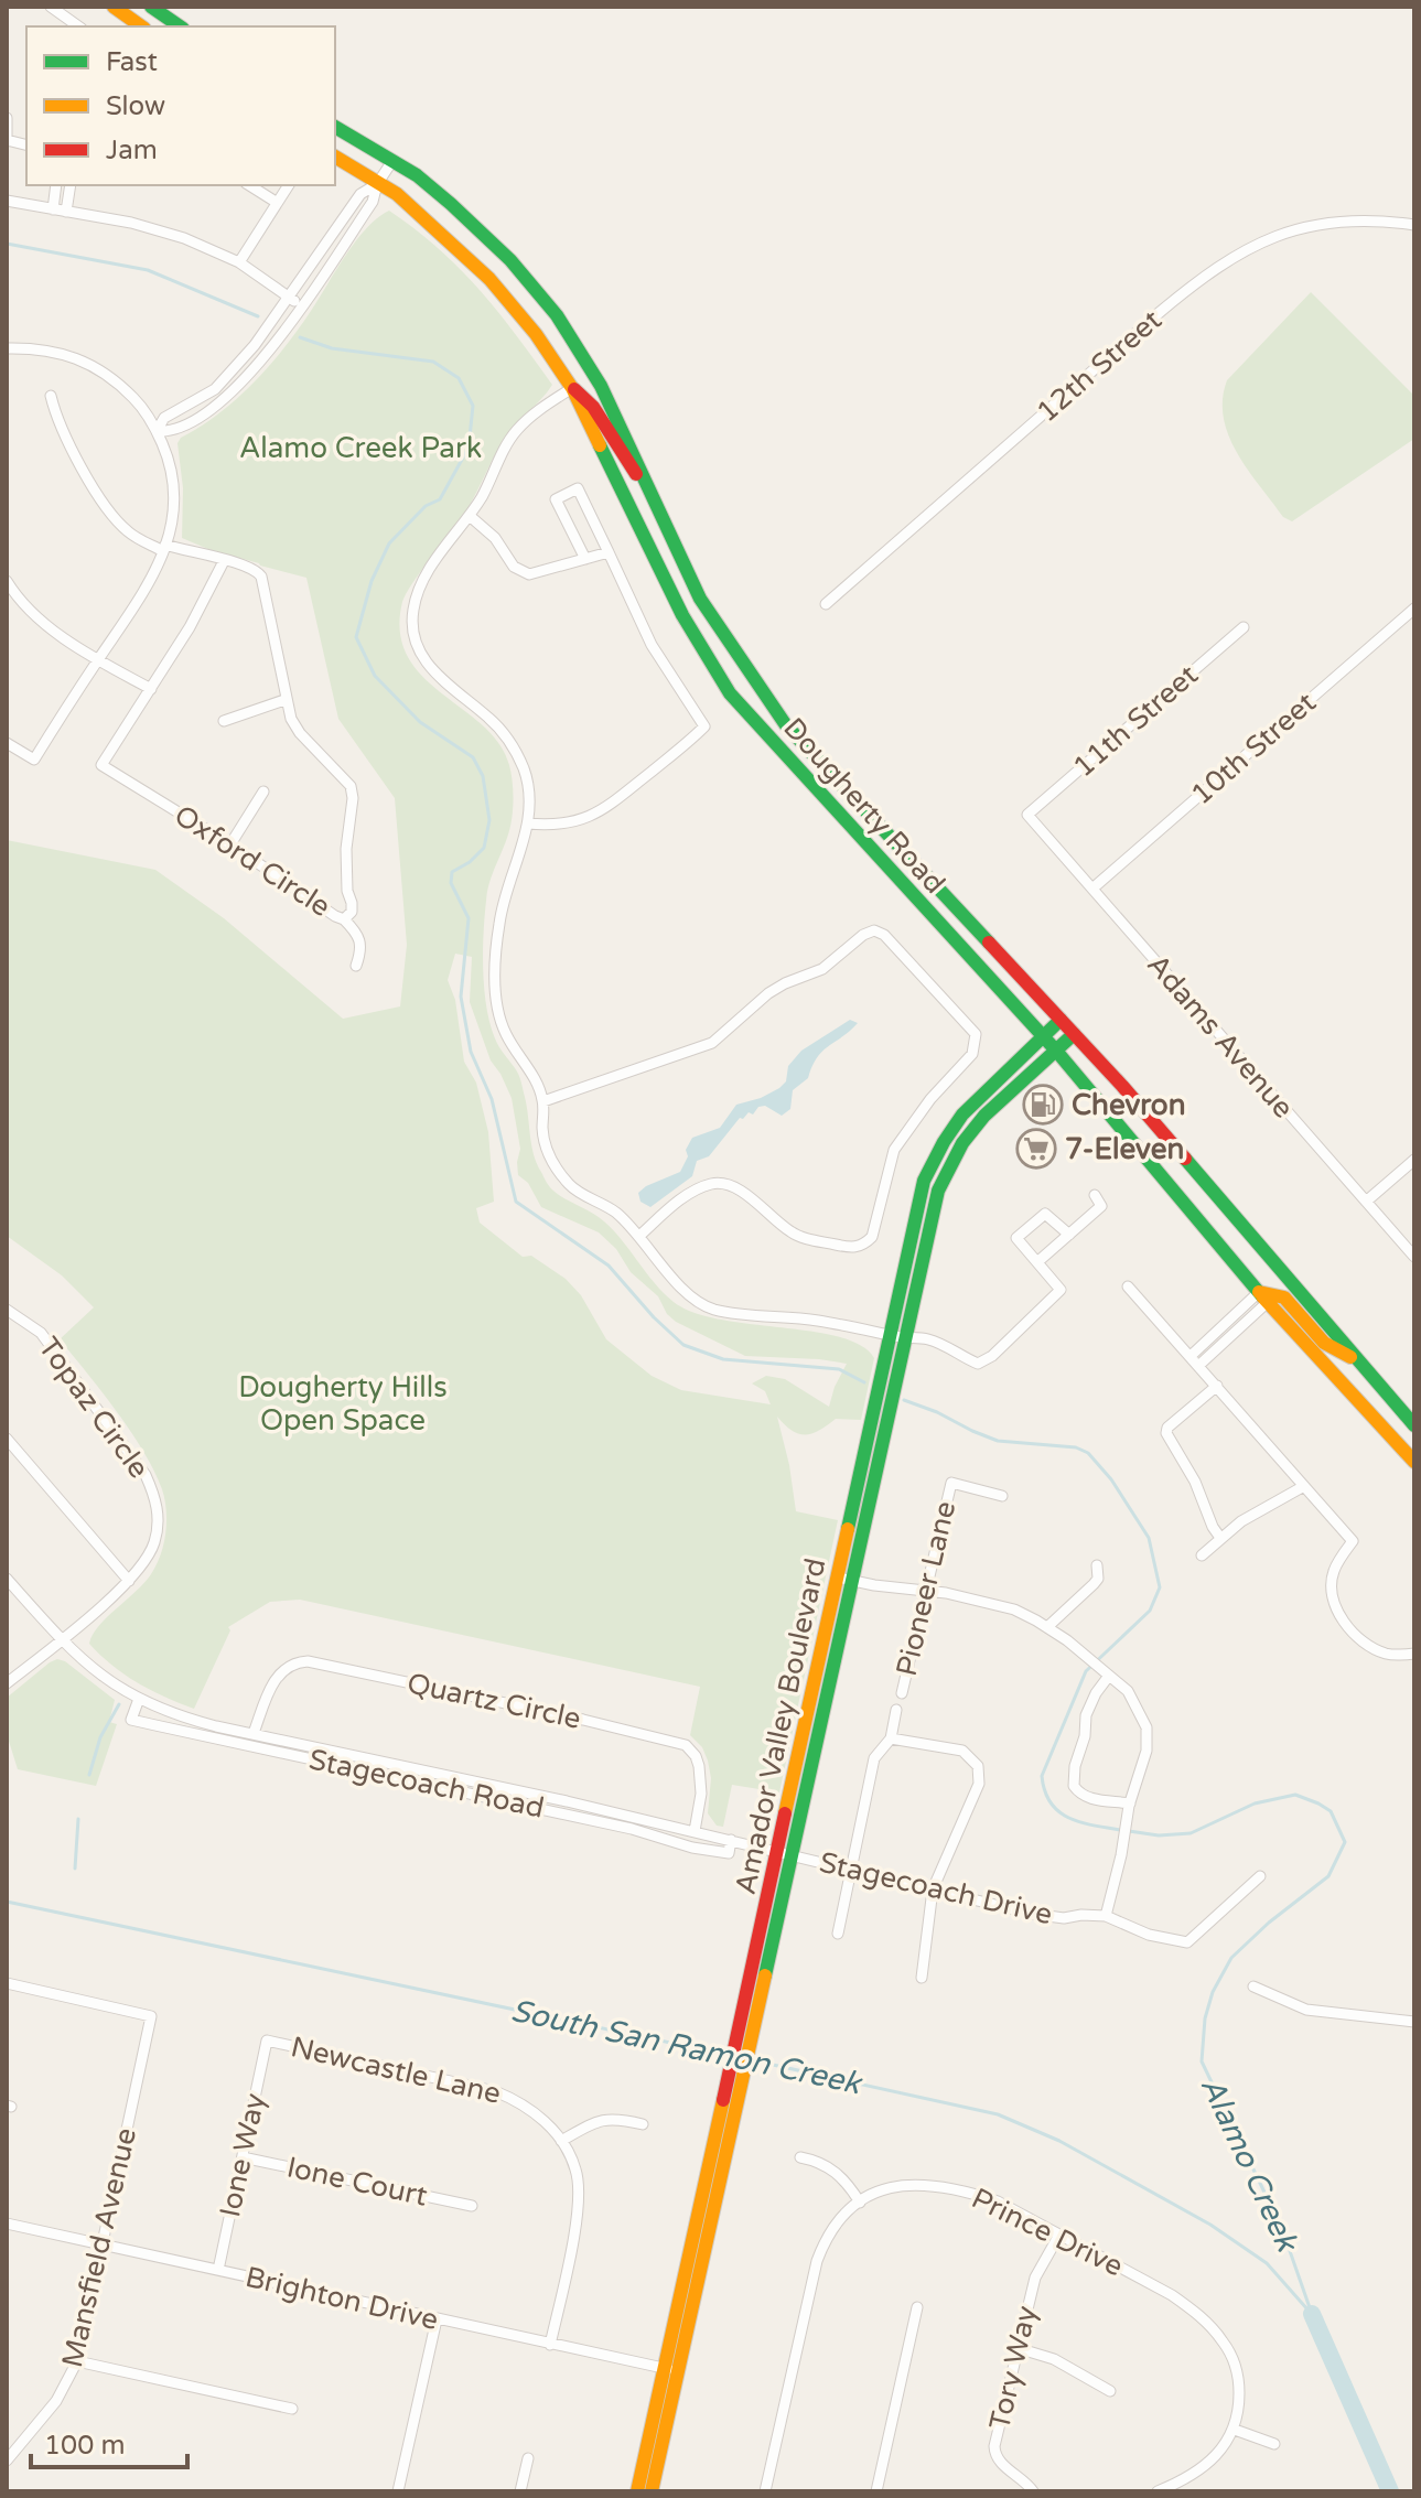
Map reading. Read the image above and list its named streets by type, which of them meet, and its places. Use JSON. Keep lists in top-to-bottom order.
{
  "streets": {
    "main road": ["Dougherty Road", "Amador Valley Boulevard"],
    "street": [
      "12th Street",
      "11th Street",
      "10th Street",
      "Oxford Circle",
      "Adams Avenue",
      "Topaz Circle",
      "Pioneer Lane",
      "Quartz Circle",
      "Stagecoach Road",
      "Stagecoach Drive",
      "Newcastle Lane",
      "Ione Way",
      "Ione Court",
      "Prince Drive",
      "Mansfield Avenue",
      "Brighton Drive",
      "Tory Way"
    ]
  },
  "crossings": [
    ["11th Street", "Adams Avenue"],
    ["10th Street", "Adams Avenue"],
    ["Dougherty Road", "Amador Valley Boulevard"],
    ["Topaz Circle", "Stagecoach Road"],
    ["Pioneer Lane", "Stagecoach Drive"],
    ["Quartz Circle", "Stagecoach Road"],
    ["Amador Valley Boulevard", "Stagecoach Road"],
    ["Amador Valley Boulevard", "Stagecoach Drive"],
    ["Amador Valley Boulevard", "Brighton Drive"],
    ["Stagecoach Road", "Stagecoach Drive"],
    ["Newcastle Lane", "Ione Way"],
    ["Newcastle Lane", "Brighton Drive"],
    ["Ione Way", "Ione Court"],
    ["Ione Way", "Brighton Drive"],
    ["Prince Drive", "Tory Way"],
    ["Mansfield Avenue", "Brighton Drive"]
  ],
  "water": ["South San Ramon Creek", "Alamo Creek"],
  "parks": ["Alamo Creek Park", "Dougherty Hills Open Space"],
  "places": {
    "fuel station": ["Chevron"],
    "supermarket": ["7-Eleven"]
  },
  "legend": ["Fast", "Slow", "Jam"],
  "scale_bar": "100 m"
}
